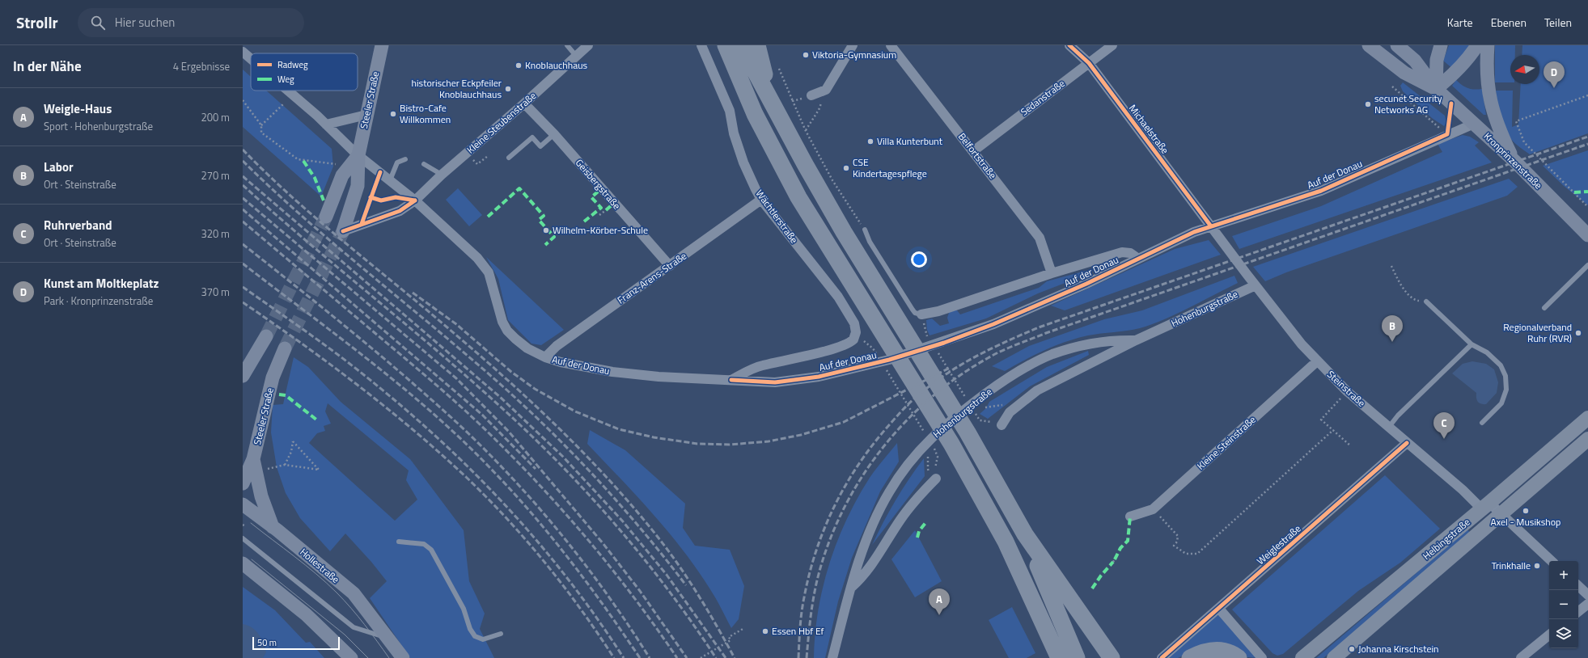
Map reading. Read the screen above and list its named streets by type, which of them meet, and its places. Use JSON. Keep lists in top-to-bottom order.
{
  "streets": {
    "main road": [
      "Steeler Straße",
      "Kronprinzenstraße",
      "Helbingstraße",
      "Hollestraße"
    ],
    "street": [
      "Sedanstraße",
      "Kleine Steubenstraße",
      "Michaelstraße",
      "Belfortstraße",
      "Auf der Donau",
      "Geisbergstraße",
      "Wächtlerstraße",
      "Franz-Arens-Straße",
      "Hohenburgstraße",
      "Steinstraße",
      "Kleine Steinstraße",
      "Weiglestraße"
    ]
  },
  "crossings": [
    ["Sedanstraße", "Michaelstraße"],
    ["Sedanstraße", "Belfortstraße"],
    ["Steeler Straße", "Auf der Donau"],
    ["Kleine Steubenstraße", "Auf der Donau"],
    ["Kleine Steubenstraße", "Geisbergstraße"],
    ["Michaelstraße", "Auf der Donau"],
    ["Michaelstraße", "Steinstraße"],
    ["Belfortstraße", "Auf der Donau"],
    ["Kronprinzenstraße", "Auf der Donau"],
    ["Auf der Donau", "Wächtlerstraße"],
    ["Auf der Donau", "Franz-Arens-Straße"],
    ["Geisbergstraße", "Franz-Arens-Straße"],
    ["Wächtlerstraße", "Franz-Arens-Straße"],
    ["Hohenburgstraße", "Steinstraße"],
    ["Steinstraße", "Kleine Steinstraße"],
    ["Steinstraße", "Helbingstraße"],
    ["Steinstraße", "Weiglestraße"]
  ],
  "places": [
    "Viktoria-Gymnasium",
    "Knoblauchhaus",
    "historischer Eckpfeiler Knoblauchhaus",
    "secunet Security Networks AG",
    "Bistro-Cafe Willkommen",
    "Villa Kunterbunt",
    "CSE Kindertagespflege",
    "Wilhelm-Körber-Schule",
    "Regionalverband Ruhr (RVR)",
    "Axel - Musikshop",
    "Trinkhalle",
    "Essen Hbf Ef",
    "Johanna Kirschstein"
  ],
  "legend": ["Radweg", "Weg"],
  "scale_bar": "50 m",
  "north": "left",
  "page": {
    "header": "Strollr",
    "search": "Hier suchen",
    "nav": ["Karte", "Ebenen", "Teilen"],
    "heading": ["In der Nähe", "4 Ergebnisse"],
    "pins": [
      "D",
      "B",
      "C",
      "A"
    ],
    "list": [
      {
        "mark": "A",
        "name": "Weigle-Haus",
        "note": "Sport · Hohenburgstraße",
        "value": "200 m"
      },
      {
        "mark": "B",
        "name": "Labor",
        "note": "Ort · Steinstraße",
        "value": "270 m"
      },
      {
        "mark": "C",
        "name": "Ruhrverband",
        "note": "Ort · Steinstraße",
        "value": "320 m"
      },
      {
        "mark": "D",
        "name": "Kunst am Moltkeplatz",
        "note": "Park · Kronprinzenstraße",
        "value": "370 m"
      }
    ],
    "map_buttons": ["+", "−"],
    "scale": "50 m"
  }
}
